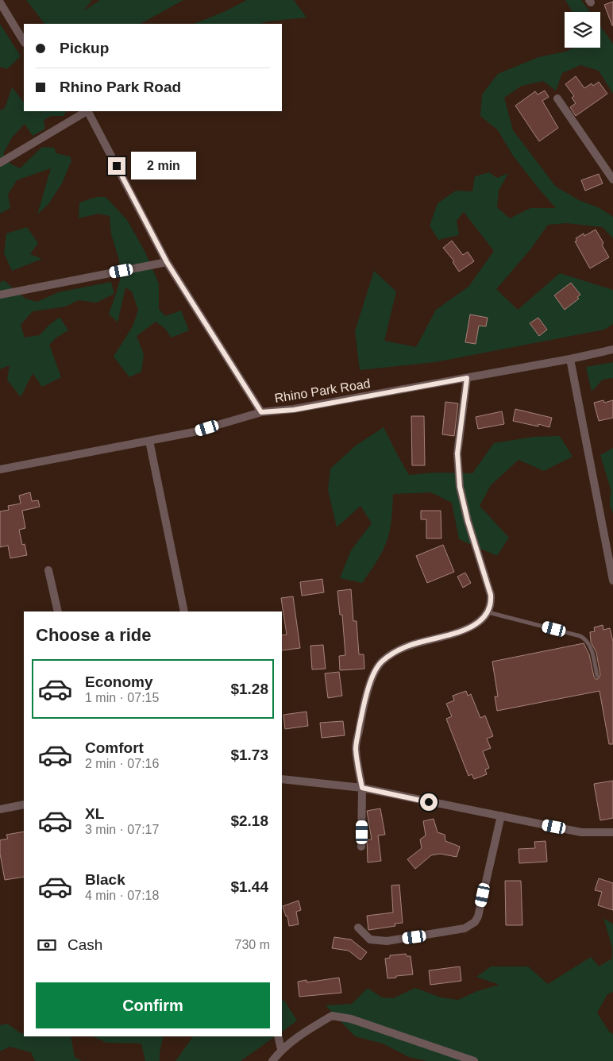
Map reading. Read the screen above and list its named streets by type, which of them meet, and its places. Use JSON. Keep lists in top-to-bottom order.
{
  "streets": {
    "street": ["Rhino Park Road"]
  },
  "page": {
    "banner": ["Pickup", "Rhino Park Road"],
    "bubble": "2 min",
    "heading": "Choose a ride",
    "list": [
      {
        "name": "Economy",
        "note": "1 min · 07:15",
        "value": "$1.28"
      },
      {
        "name": "Comfort",
        "note": "2 min · 07:16",
        "value": "$1.73"
      },
      {
        "name": "XL",
        "note": "3 min · 07:17",
        "value": "$2.18"
      },
      {
        "name": "Black",
        "note": "4 min · 07:18",
        "value": "$1.44"
      }
    ],
    "pay": ["Cash", "730 m"],
    "buttons": "Confirm"
  }
}
